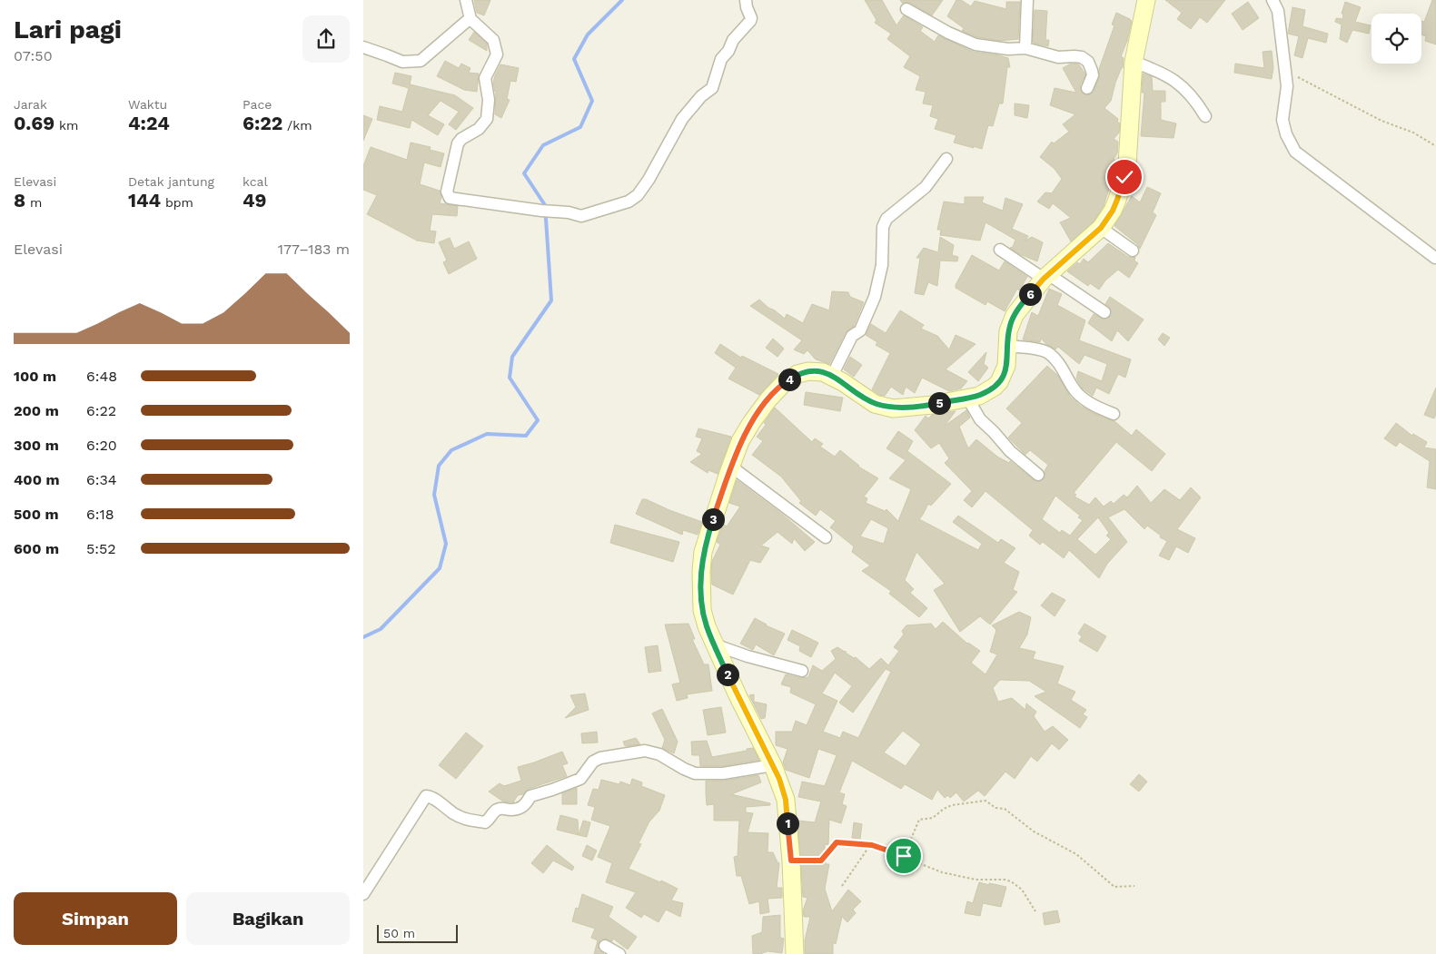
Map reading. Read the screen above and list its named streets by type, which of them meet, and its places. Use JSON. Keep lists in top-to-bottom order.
{
  "scale_bar": "50 m",
  "page": {
    "heading": ["Lari pagi", "07:50"],
    "stats": [
      ["Jarak", "0.69 km"],
      ["Waktu", "4:24"],
      ["Pace", "6:22 /km"],
      ["Elevasi", "8 m"],
      ["Detak jantung", "144 bpm"],
      ["kcal", "49"]
    ],
    "chart": ["Elevasi", "177–183 m"],
    "pins": [
      "6",
      "4",
      "5",
      "3",
      "2",
      "1"
    ],
    "list": [
      {
        "name": "100 m",
        "note": "6:48"
      },
      {
        "name": "200 m",
        "note": "6:22"
      },
      {
        "name": "300 m",
        "note": "6:20"
      },
      {
        "name": "400 m",
        "note": "6:34"
      },
      {
        "name": "500 m",
        "note": "6:18"
      },
      {
        "name": "600 m",
        "note": "5:52"
      }
    ],
    "buttons": ["Simpan", "Bagikan"],
    "scale": "50 m"
  }
}
